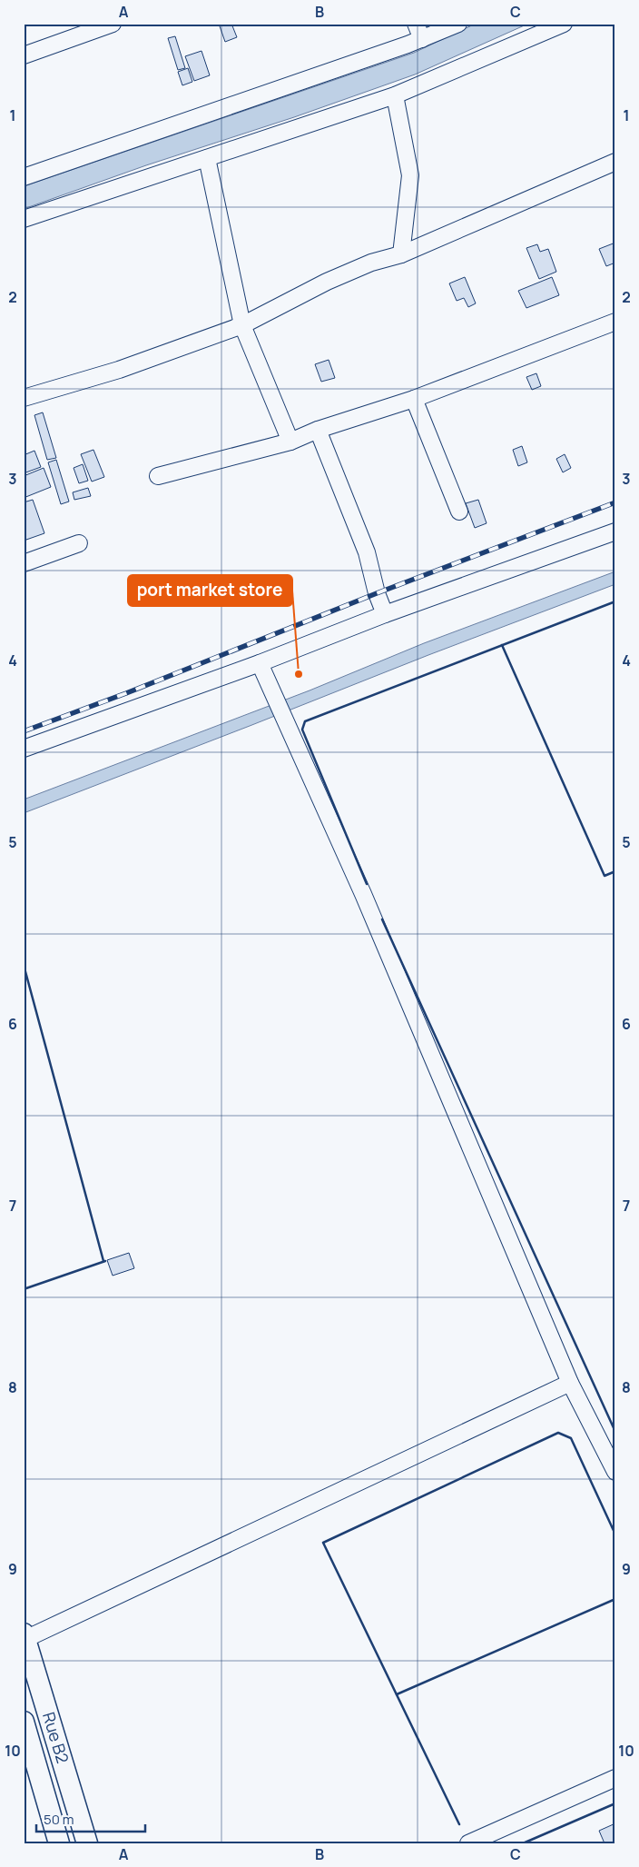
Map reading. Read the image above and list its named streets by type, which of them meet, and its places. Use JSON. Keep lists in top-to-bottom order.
{
  "streets": {
    "main road": ["Rue B2"]
  },
  "places": ["port market store"],
  "scale_bar": "50 m",
  "grid": {
    "columns": ["A", "B", "C"],
    "rows": [
      "1",
      "2",
      "3",
      "4",
      "5",
      "6",
      "7",
      "8",
      "9",
      "10"
    ]
  }
}
